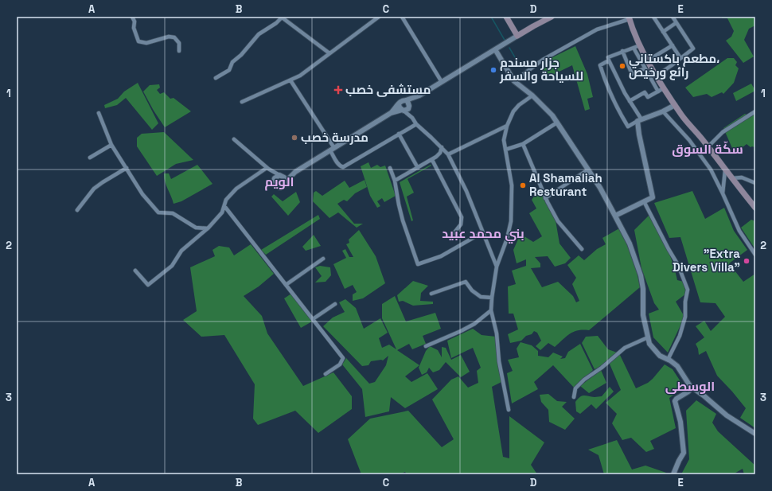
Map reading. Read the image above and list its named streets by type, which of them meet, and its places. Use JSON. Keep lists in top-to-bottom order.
{
  "districts": [
    "سكّة السوق",
    "الويم",
    "بني محمد عبيد",
    "الوسطى"
  ],
  "places": {
    "other": [
      "مطعم باكستاني، رائع ورخيص",
      "جزار مسندم للسياحة والسفر",
      "مدرسة خصب",
      "Al Shamaliah Resturant",
      "\"Extra Divers Villa\""
    ],
    "health": ["مستشفى خصب"]
  },
  "grid": {
    "columns": [
      "A",
      "B",
      "C",
      "D",
      "E"
    ],
    "rows": ["1", "2", "3"]
  }
}
